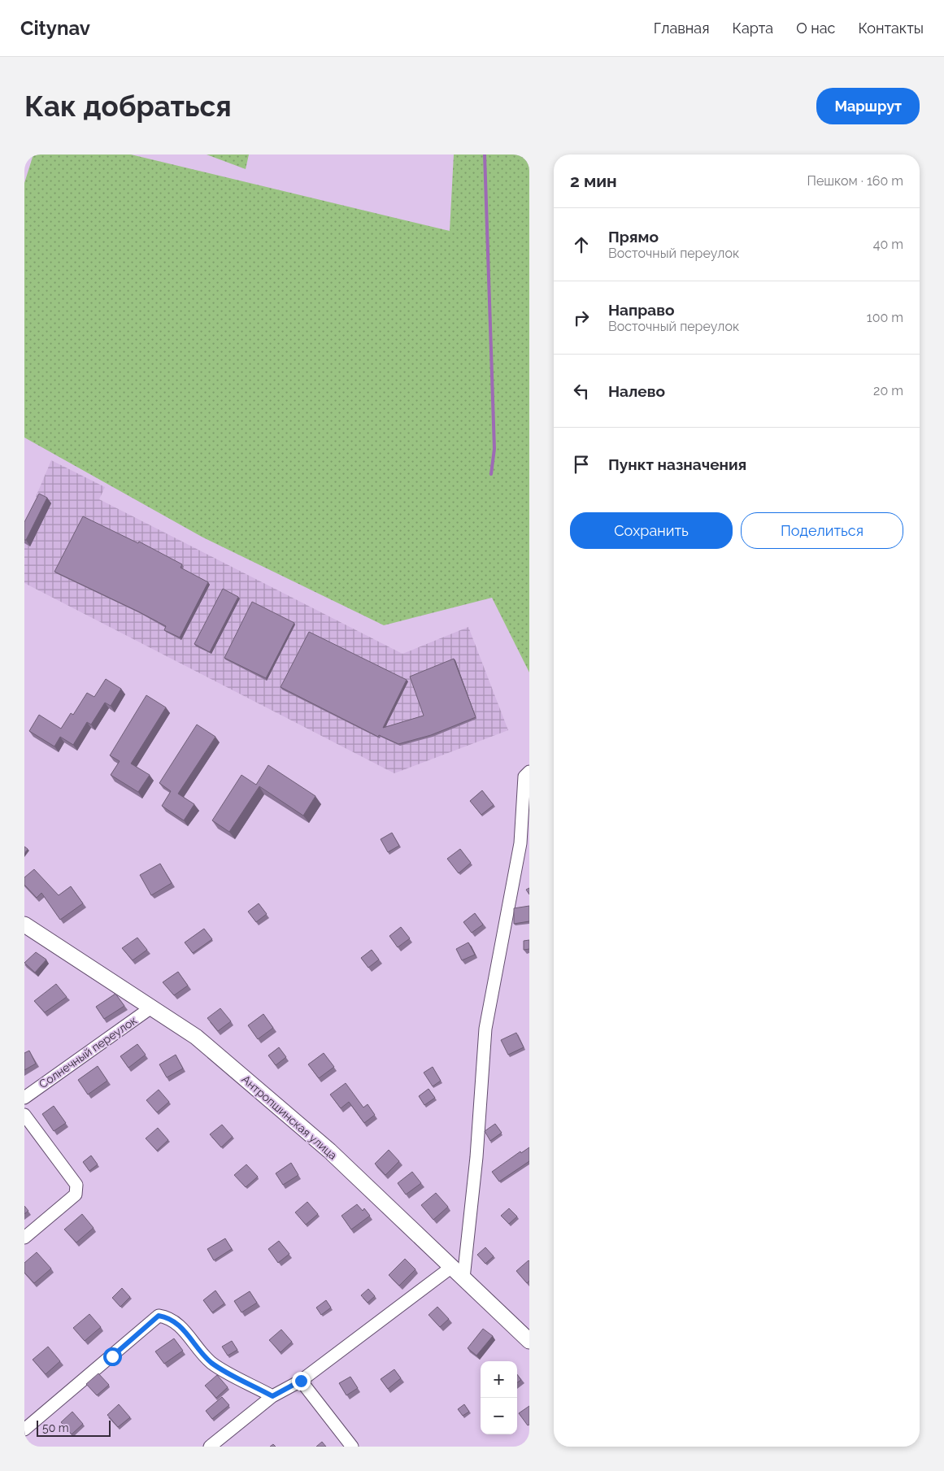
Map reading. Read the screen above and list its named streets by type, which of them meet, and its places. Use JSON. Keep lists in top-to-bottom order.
{
  "streets": {
    "street": ["Солнечный переулок", "Антропшинская улица"]
  },
  "crossings": [
    ["Солнечный переулок", "Антропшинская улица"]
  ],
  "scale_bar": "50 m",
  "page": {
    "header": "Citynav",
    "nav": [
      "Главная",
      "Карта",
      "О нас",
      "Контакты"
    ],
    "buttons": [
      "Маршрут",
      ["Сохранить", "Поделиться"]
    ],
    "title": "Как добраться",
    "heading": ["2 мин", "Пешком · 160 m"],
    "list": [
      ["Прямо", "Восточный переулок", "40 m"],
      ["Направо", "Восточный переулок", "100 m"],
      ["Налево", "20 m"],
      "Пункт назначения"
    ],
    "map_buttons": ["+", "−"],
    "scale": "50 m"
  }
}
